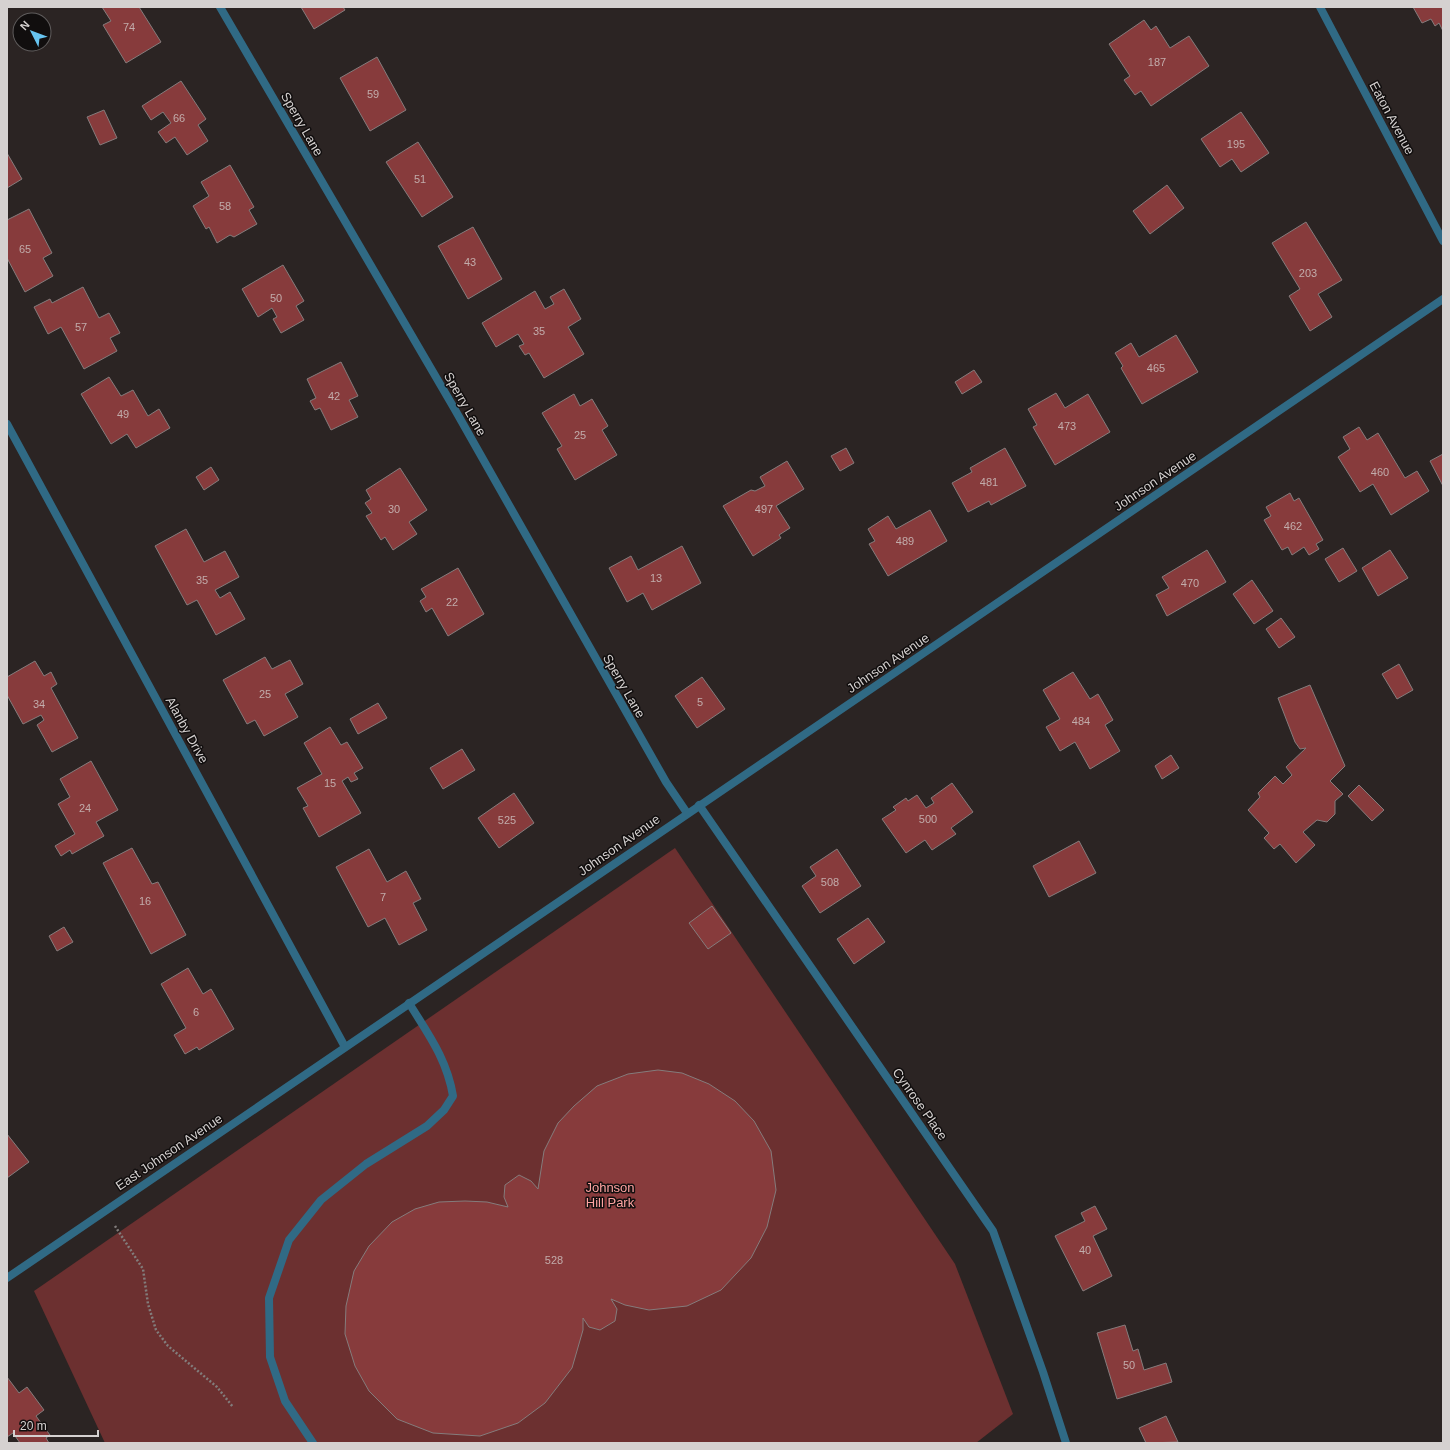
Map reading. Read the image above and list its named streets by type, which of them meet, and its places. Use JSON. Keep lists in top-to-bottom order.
{
  "streets": {
    "street": [
      "Eaton Avenue",
      "Sperry Lane",
      "Johnson Avenue",
      "Alanby Drive",
      "Cynrose Place",
      "East Johnson Avenue"
    ]
  },
  "crossings": [
    ["Sperry Lane", "Johnson Avenue"],
    ["Johnson Avenue", "Alanby Drive"],
    ["Johnson Avenue", "Cynrose Place"],
    ["Johnson Avenue", "East Johnson Avenue"],
    ["Alanby Drive", "East Johnson Avenue"]
  ],
  "parks": ["Johnson Hill Park"],
  "house_numbers": [
    "74",
    "187",
    "59",
    "66",
    "195",
    "51",
    "58",
    "65",
    "43",
    "203",
    "50",
    "57",
    "35",
    "465",
    "42",
    "49",
    "473",
    "25",
    "460",
    "481",
    "30",
    "497",
    "462",
    "489",
    "13",
    "35",
    "470",
    "22",
    "25",
    "5",
    "34",
    "484",
    "15",
    "24",
    "500",
    "525",
    "508",
    "7",
    "16",
    "6",
    "40",
    "528",
    "50"
  ],
  "scale_bar": "20 m",
  "north": "top left"
}
